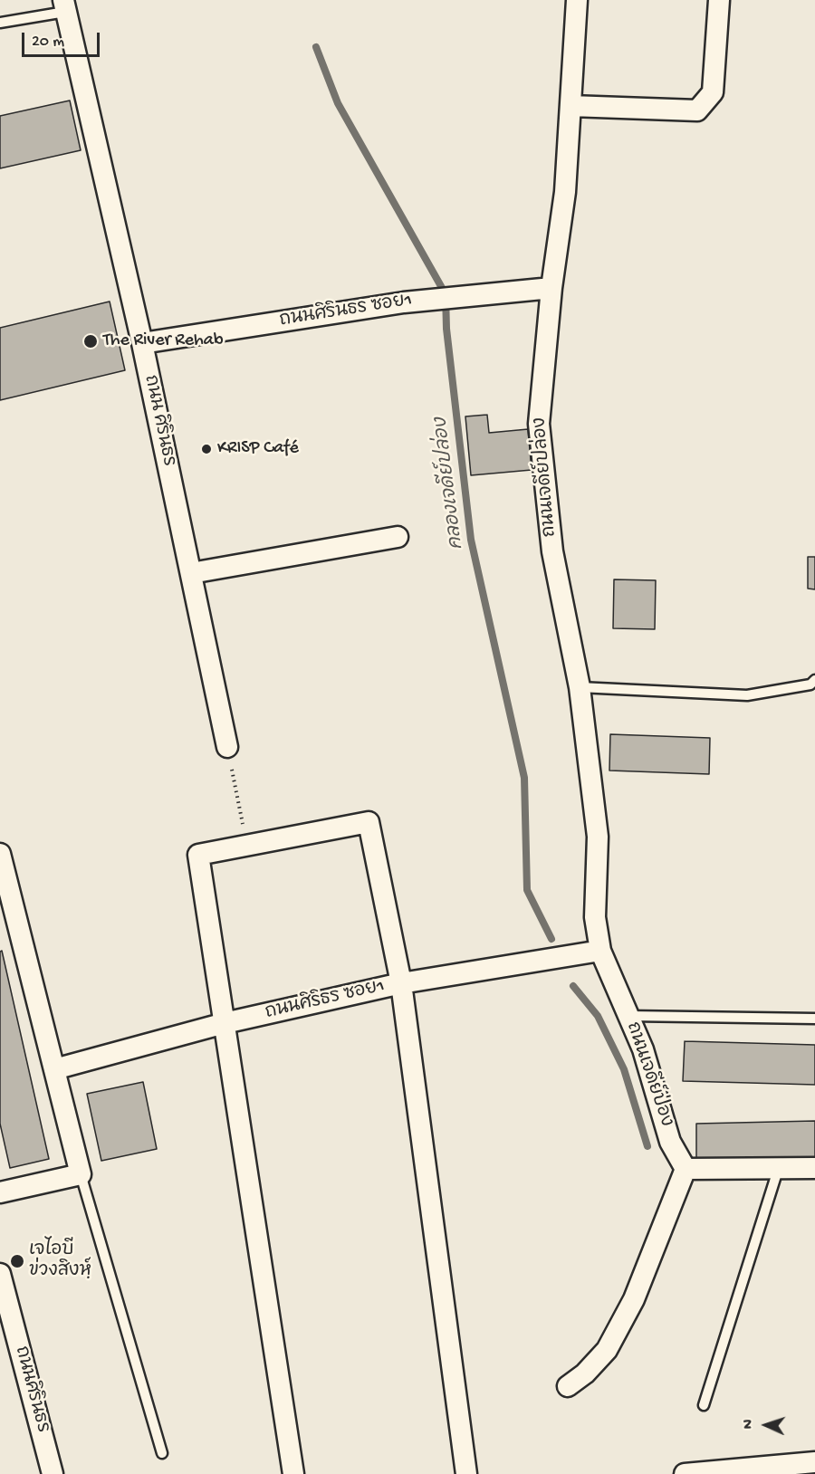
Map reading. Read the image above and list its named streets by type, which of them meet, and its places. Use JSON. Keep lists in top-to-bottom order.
{
  "streets": {
    "street": [
      "ถนนศิรินธร ซอย1",
      "ถนน ศิรินธร",
      "ถนนเจดีย์ปล่อง",
      "ถนนศิริธร ซอย1",
      "ถนนเจดีย์ป่อง",
      "ถนนศิรินธร"
    ]
  },
  "crossings": [
    ["ถนนศิรินธร ซอย1", "ถนน ศิรินธร"],
    ["ถนนศิรินธร ซอย1", "ถนนเจดีย์ปล่อง"],
    ["ถนนเจดีย์ปล่อง", "ถนนศิริธร ซอย1"],
    ["ถนนเจดีย์ปล่อง", "ถนนเจดีย์ป่อง"],
    ["ถนนศิริธร ซอย1", "ถนนเจดีย์ป่อง"]
  ],
  "water": ["คลองเจดีย์ปล่อง"],
  "places": ["The River Rehab", "KRISP Café", "เจไอบี ข่วงสิงหฺ์"],
  "scale_bar": "20 m",
  "north": "left"
}
